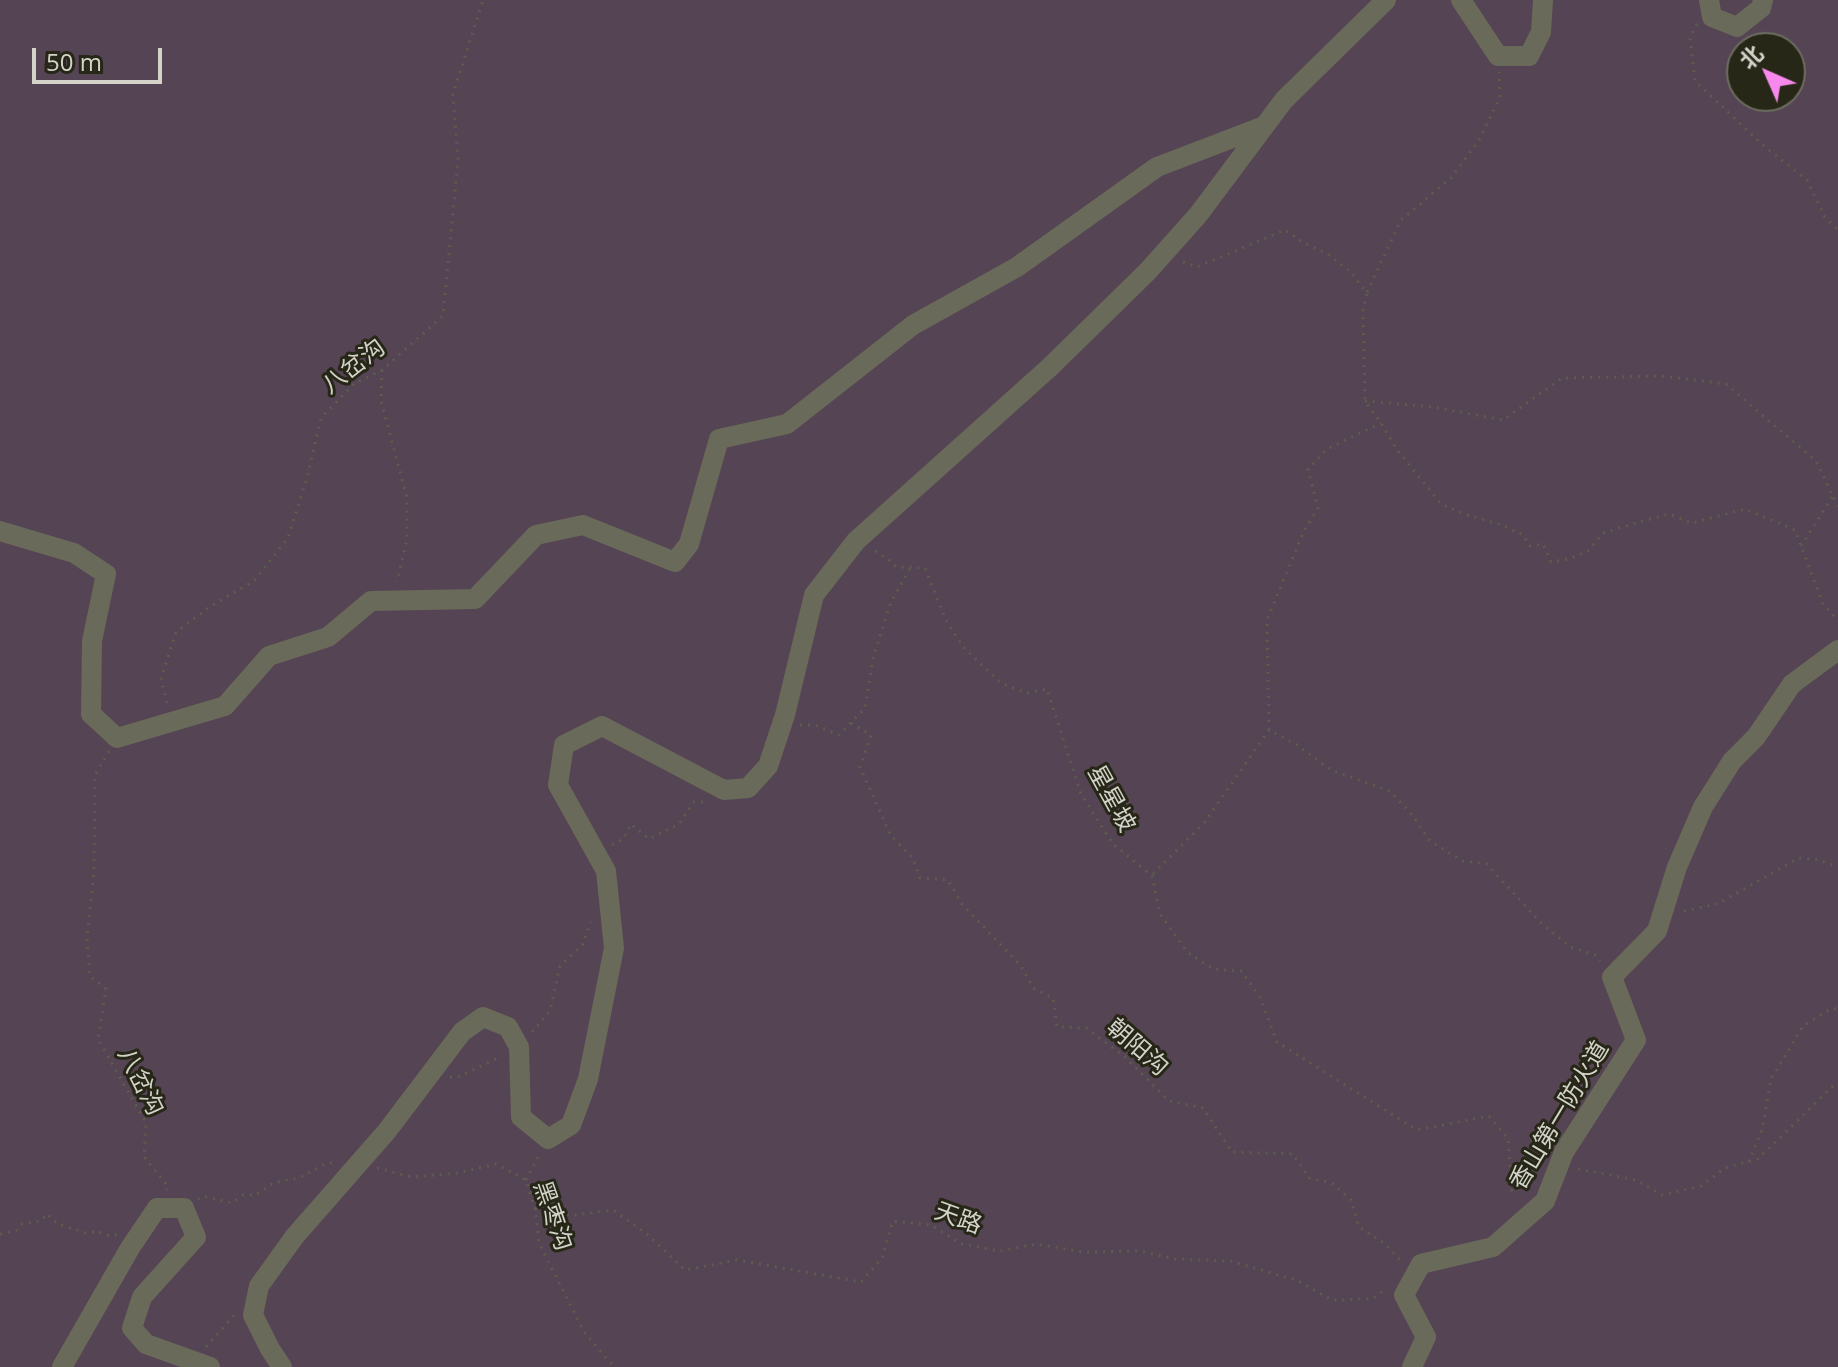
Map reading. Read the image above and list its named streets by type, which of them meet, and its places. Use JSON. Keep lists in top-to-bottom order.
{
  "streets": {
    "lane": ["香山第一防火道"],
    "path": [
      "八岔沟",
      "星星坡",
      "朝阳沟",
      "黑枣沟",
      "天路"
    ]
  },
  "crossings": [
    ["朝阳沟", "香山第一防火道"],
    ["朝阳沟", "天路"],
    ["香山第一防火道", "天路"],
    ["黑枣沟", "天路"]
  ],
  "scale_bar": "50 m",
  "north": "top left"
}
